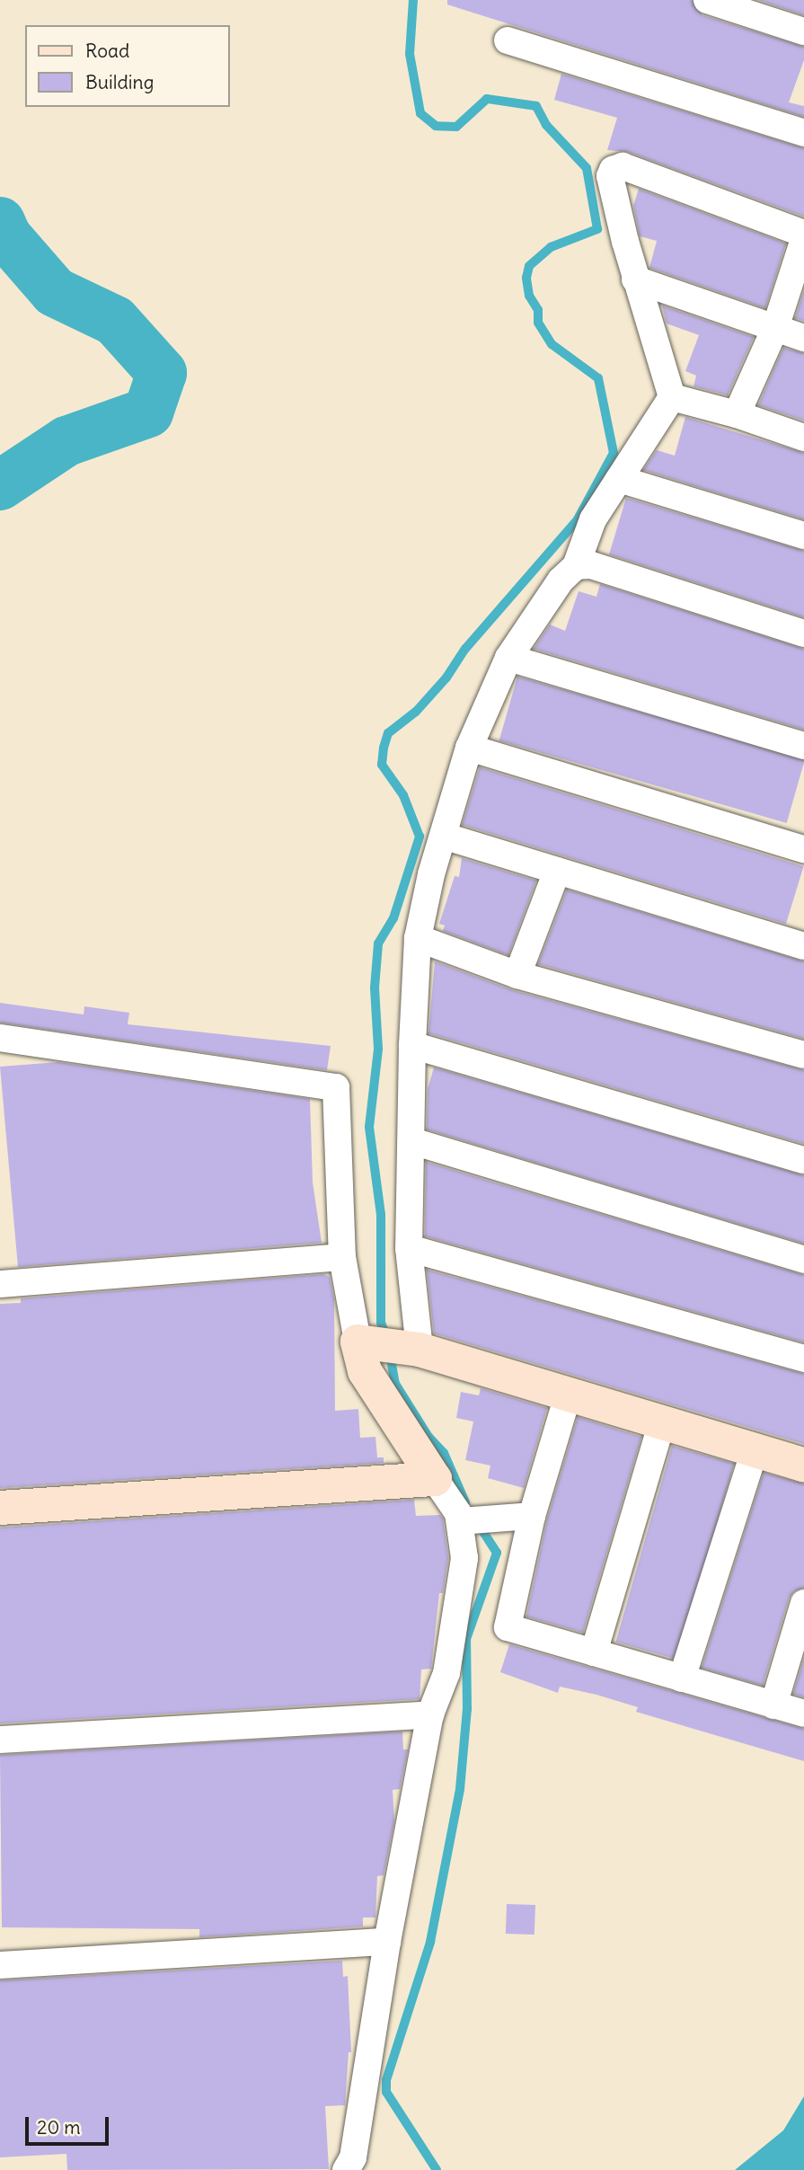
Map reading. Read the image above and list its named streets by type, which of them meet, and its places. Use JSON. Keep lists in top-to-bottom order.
{
  "legend": ["Road", "Building"],
  "scale_bar": "20 m"
}
